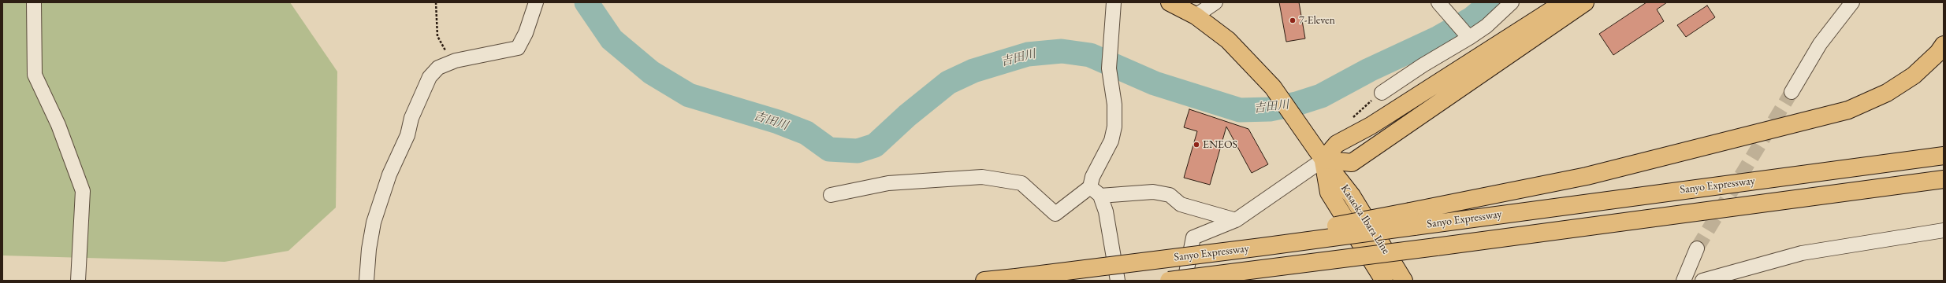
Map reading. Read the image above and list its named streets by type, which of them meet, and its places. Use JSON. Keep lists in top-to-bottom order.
{
  "streets": {
    "main road": ["Sanyo Expressway", "Kasaoka Ibara Line"]
  },
  "water": ["吉田川"],
  "places": ["7-Eleven", "ENEOS"]
}
